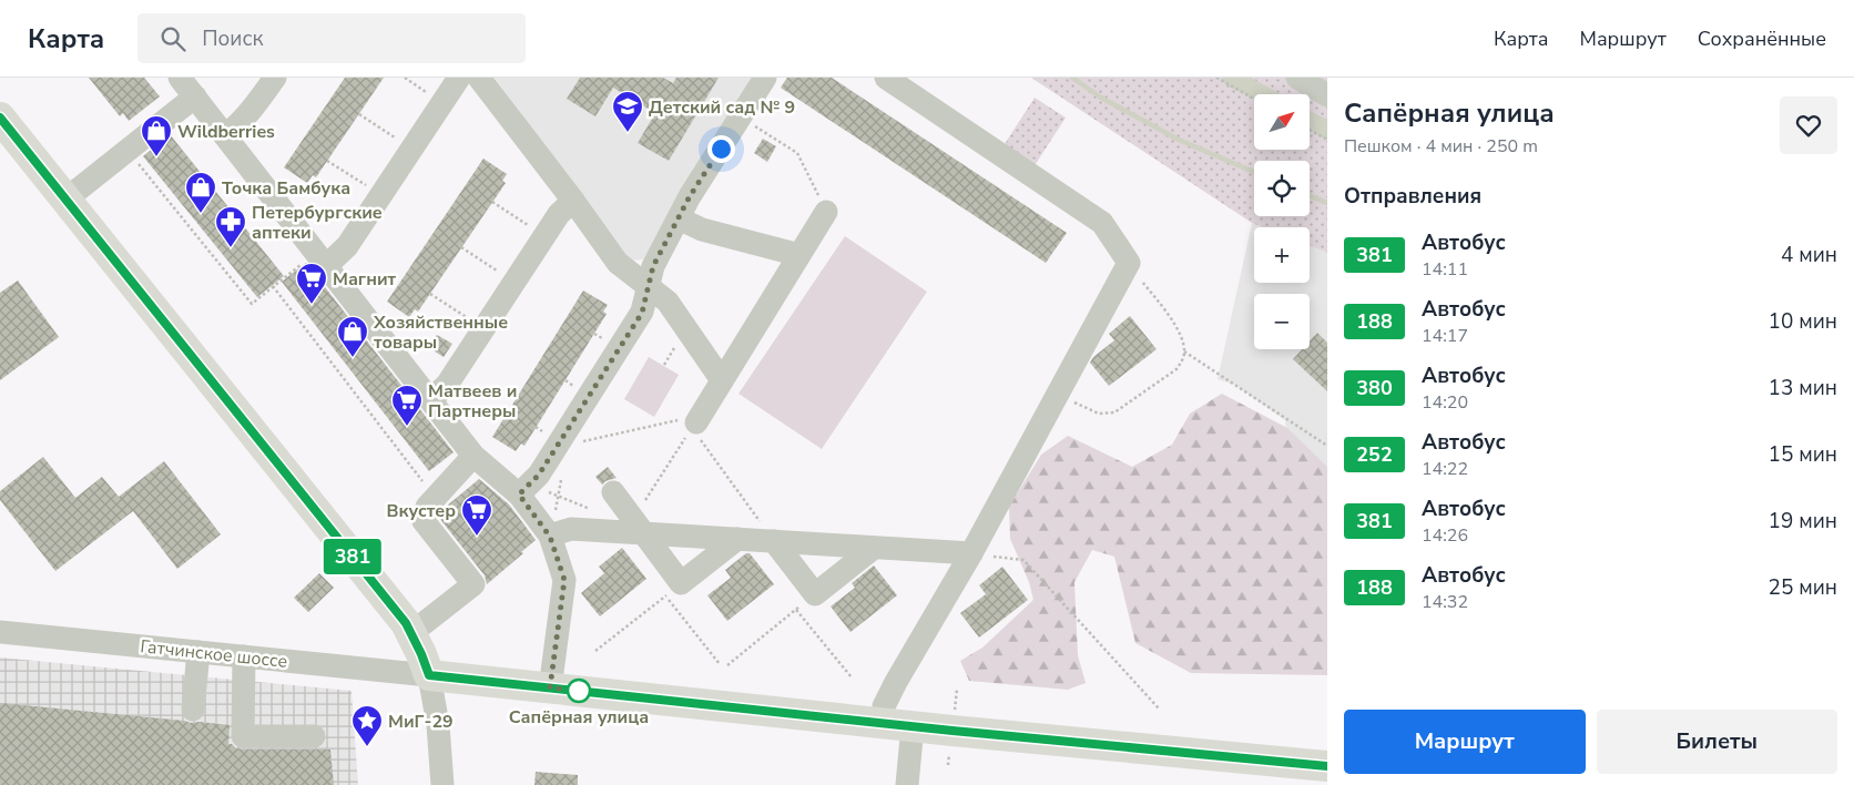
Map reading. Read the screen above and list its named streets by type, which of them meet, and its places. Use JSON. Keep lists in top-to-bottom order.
{
  "streets": {
    "street": ["Гатчинское шоссе"]
  },
  "places": {
    "school or university": ["Детский сад № 9"],
    "shop": ["Wildberries", "Точка Бамбука", "Хозяйственные товары"],
    "pharmacy": ["Петербургские аптеки"],
    "supermarket": ["Магнит", "Матвеев и Партнеры", "Вкустер"],
    "other": ["Сапёрная улица"],
    "place": ["МиГ-29"]
  },
  "lines": ["bus line 381"],
  "north": "top right",
  "page": {
    "header": "Карта",
    "search": "Поиск",
    "nav": ["Карта", "Маршрут", "Сохранённые"],
    "on_map": "381",
    "heading": [
      ["Сапёрная улица", "Пешком · 4 мин · 250 m"],
      "Отправления"
    ],
    "map_buttons": ["+", "−"],
    "list": [
      {
        "mark": "381",
        "name": "Автобус",
        "note": "14:11",
        "value": "4 мин"
      },
      {
        "mark": "188",
        "name": "Автобус",
        "note": "14:17",
        "value": "10 мин"
      },
      {
        "mark": "380",
        "name": "Автобус",
        "note": "14:20",
        "value": "13 мин"
      },
      {
        "mark": "252",
        "name": "Автобус",
        "note": "14:22",
        "value": "15 мин"
      },
      {
        "mark": "381",
        "name": "Автобус",
        "note": "14:26",
        "value": "19 мин"
      },
      {
        "mark": "188",
        "name": "Автобус",
        "note": "14:32",
        "value": "25 мин"
      }
    ],
    "buttons": ["Маршрут", "Билеты"]
  }
}
